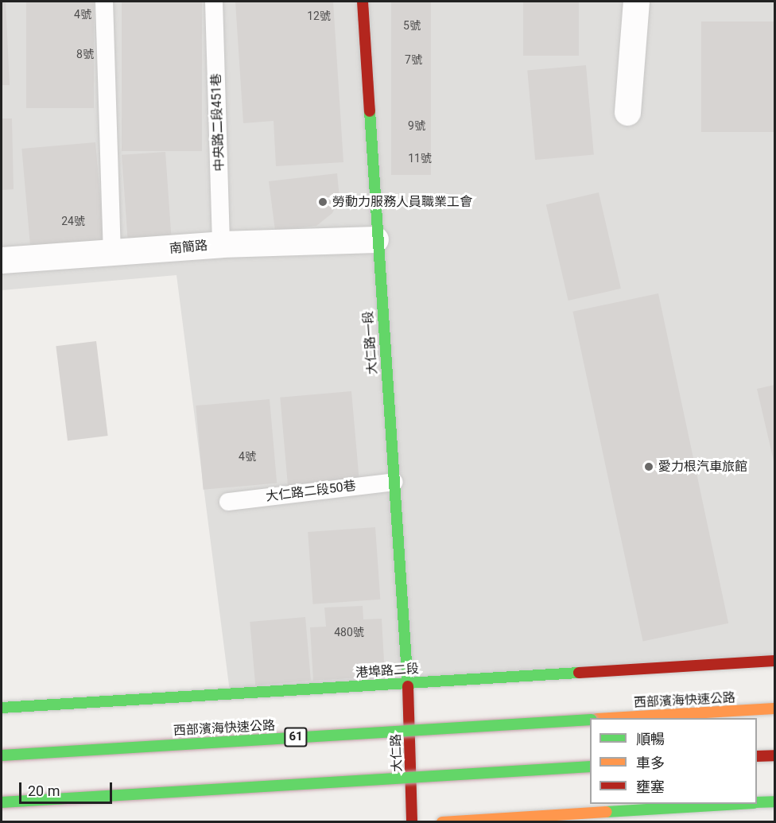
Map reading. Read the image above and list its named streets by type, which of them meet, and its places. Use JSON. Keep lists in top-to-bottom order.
{
  "streets": {
    "main road": [
      "大仁路一段",
      "港埠路二段",
      "西部濱海快速公路",
      "61",
      "大仁路"
    ],
    "street": ["南簡路"],
    "lane": ["中央路二段451巷", "大仁路二段50巷"]
  },
  "crossings": [
    ["中央路二段451巷", "南簡路"],
    ["南簡路", "大仁路一段"],
    ["大仁路一段", "大仁路二段50巷"],
    ["大仁路一段", "港埠路二段"],
    ["大仁路一段", "大仁路"],
    ["港埠路二段", "大仁路"]
  ],
  "places": ["勞動力服務人員職業工會", "愛力根汽車旅館"],
  "house_numbers": [
    "4號",
    "12號",
    "5號",
    "8號",
    "7號",
    "9號",
    "11號",
    "24號",
    "4號",
    "480號"
  ],
  "legend": ["順暢", "車多", "壅塞"],
  "scale_bar": "20 m"
}
